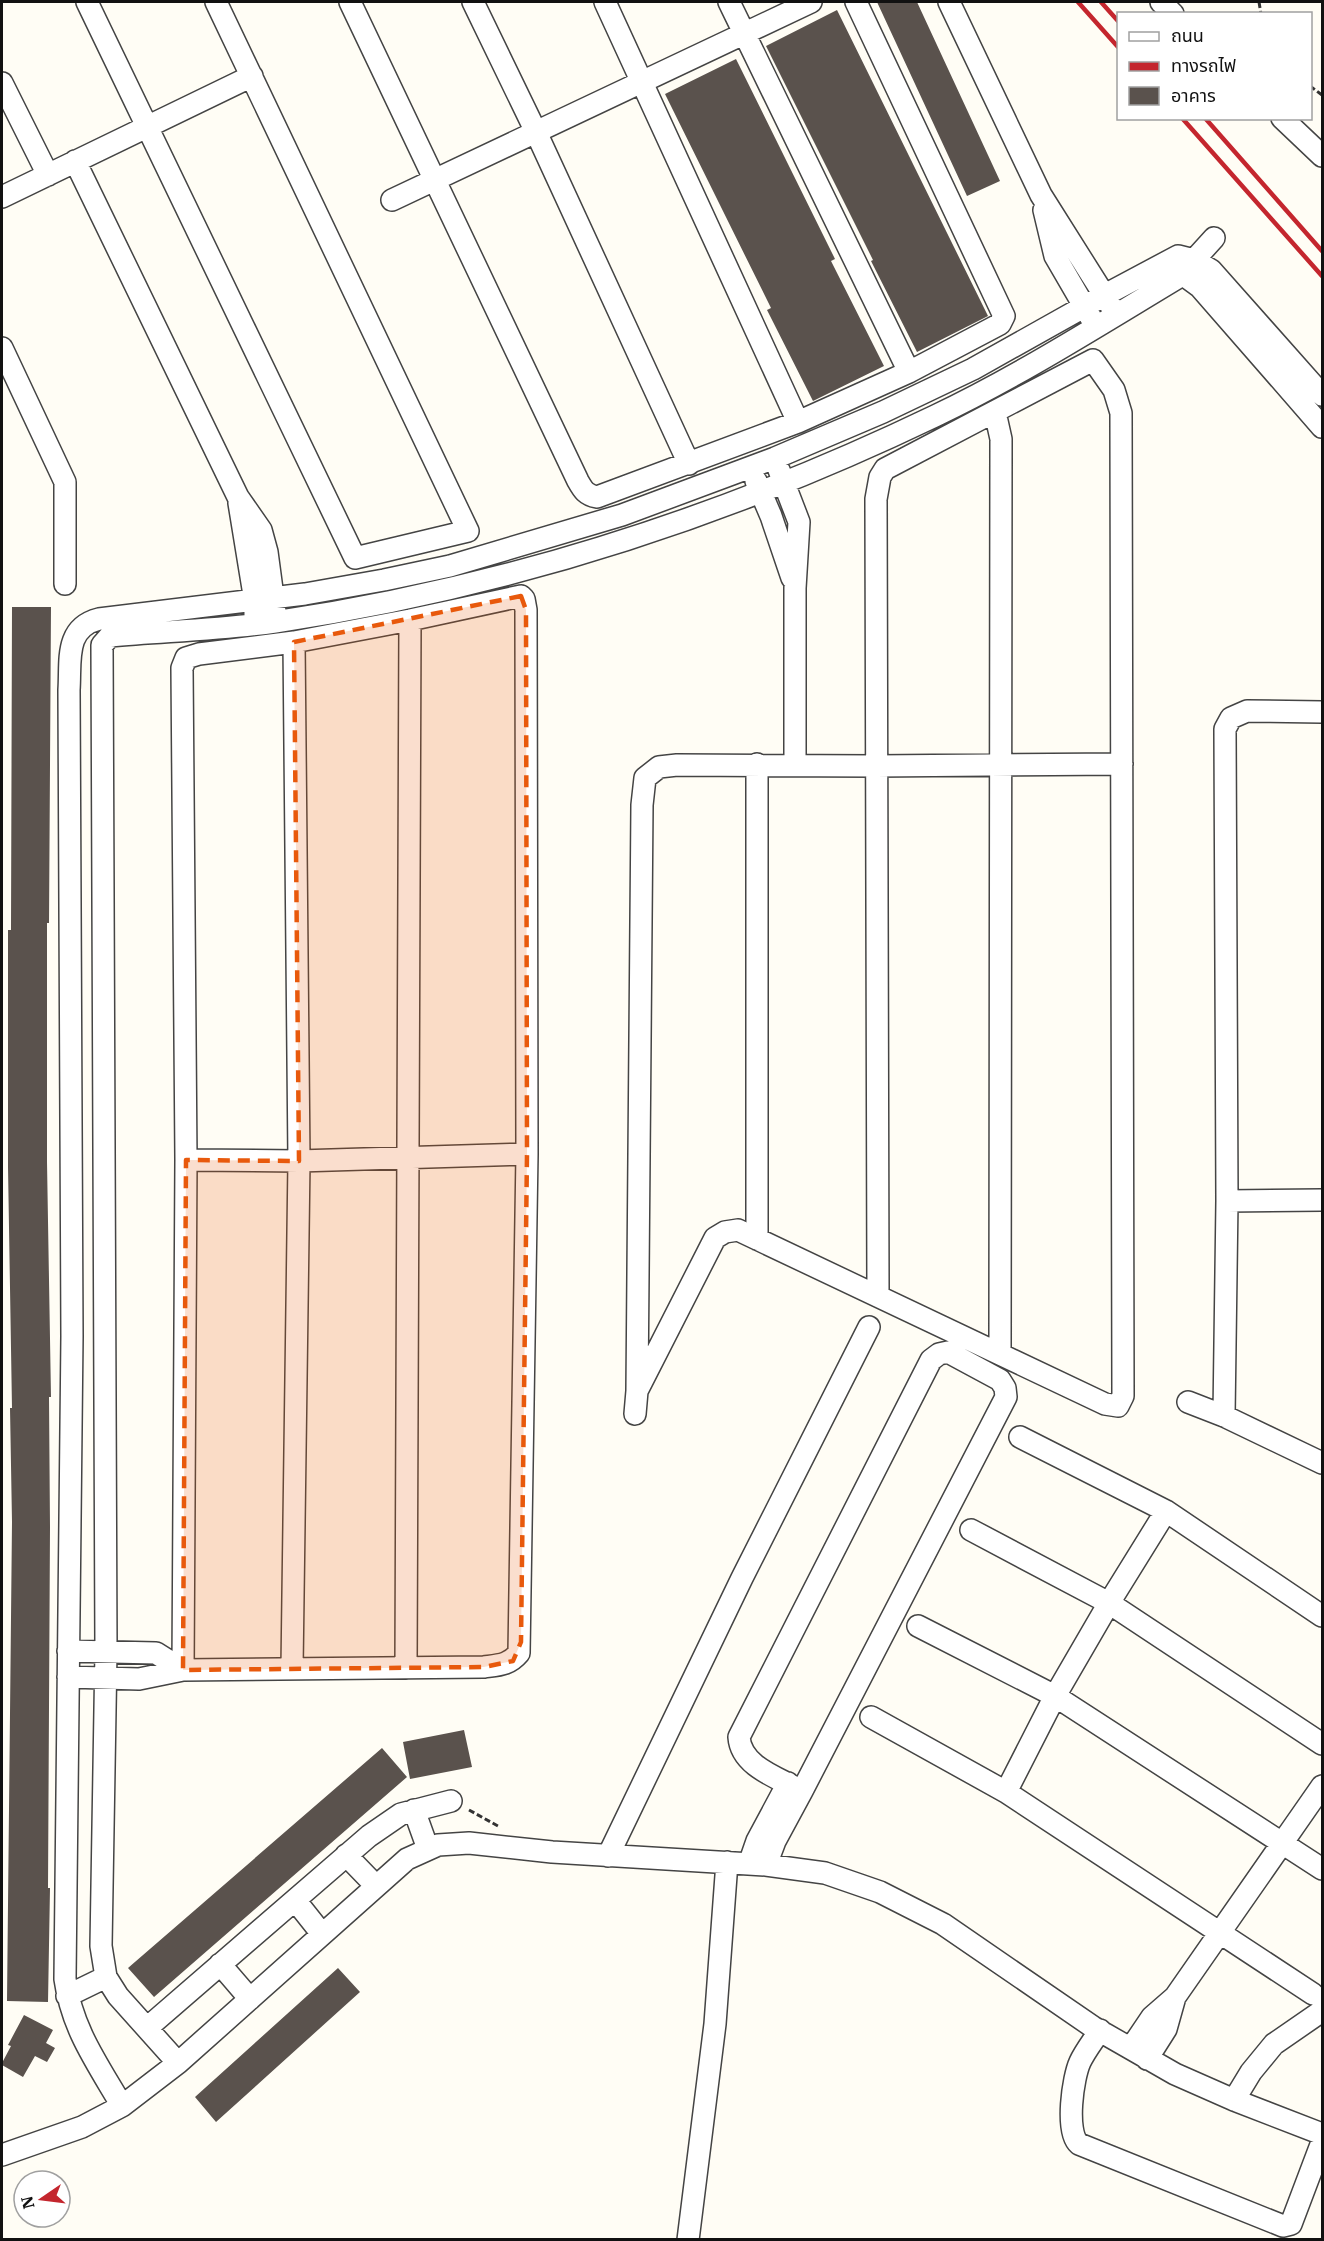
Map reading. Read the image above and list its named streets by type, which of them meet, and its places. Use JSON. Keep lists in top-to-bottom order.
{
  "legend": ["ถนน", "ทางรถไฟ", "อาคาร"],
  "north": "left"
}
